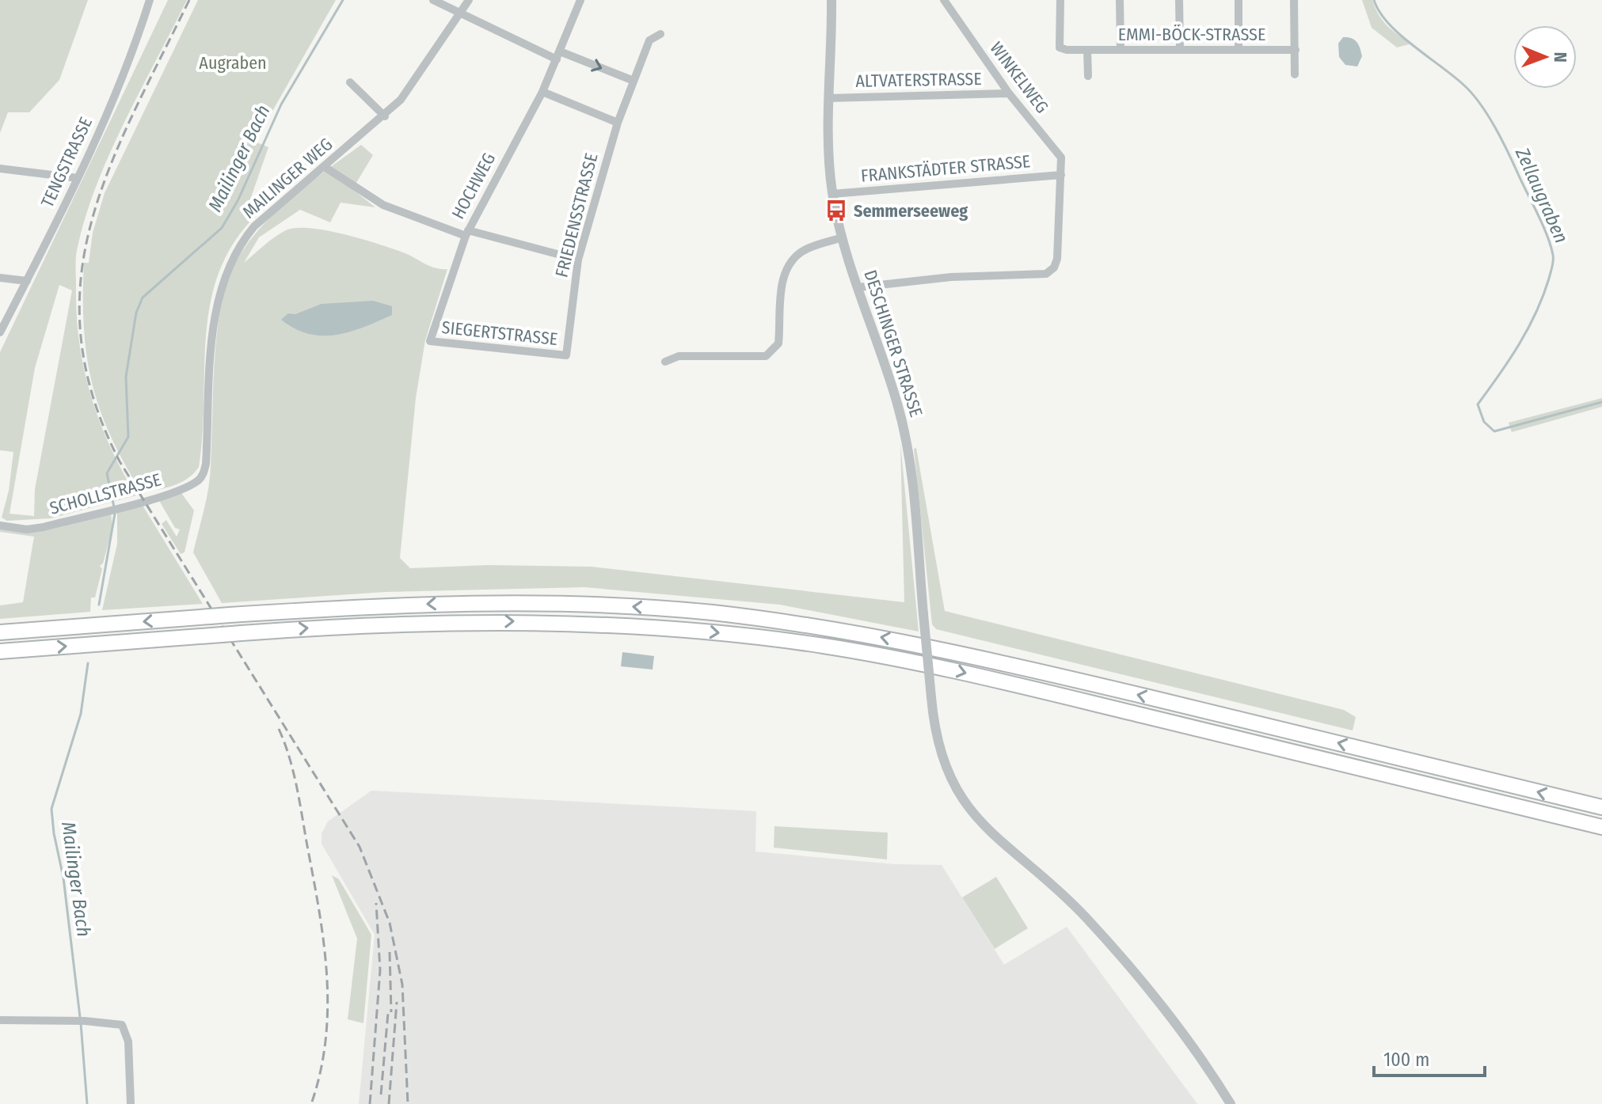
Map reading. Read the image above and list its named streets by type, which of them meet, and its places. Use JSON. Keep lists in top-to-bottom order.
{
  "streets": {
    "street": [
      "EMMI-BÖCK-STRASSE",
      "WINKELWEG",
      "ALTVATERSTRASSE",
      "TENGSTRASSE",
      "FRANKSTÄDTER STRASSE",
      "MAILINGER WEG",
      "HOCHWEG",
      "FRIEDENSSTRASSE",
      "SIEGERTSTRASSE",
      "DESCHINGER STRASSE",
      "SCHOLLSTRASSE"
    ]
  },
  "crossings": [
    ["WINKELWEG", "ALTVATERSTRASSE"],
    ["WINKELWEG", "FRANKSTÄDTER STRASSE"],
    ["ALTVATERSTRASSE", "DESCHINGER STRASSE"],
    ["FRANKSTÄDTER STRASSE", "DESCHINGER STRASSE"],
    ["MAILINGER WEG", "SCHOLLSTRASSE"],
    ["HOCHWEG", "SIEGERTSTRASSE"],
    ["FRIEDENSSTRASSE", "SIEGERTSTRASSE"]
  ],
  "water": ["Mailinger Bach", "Zellaugraben"],
  "parks": ["Augraben"],
  "places": {
    "bus stop": ["Semmerseeweg"]
  },
  "scale_bar": "100 m",
  "north": "right"
}
